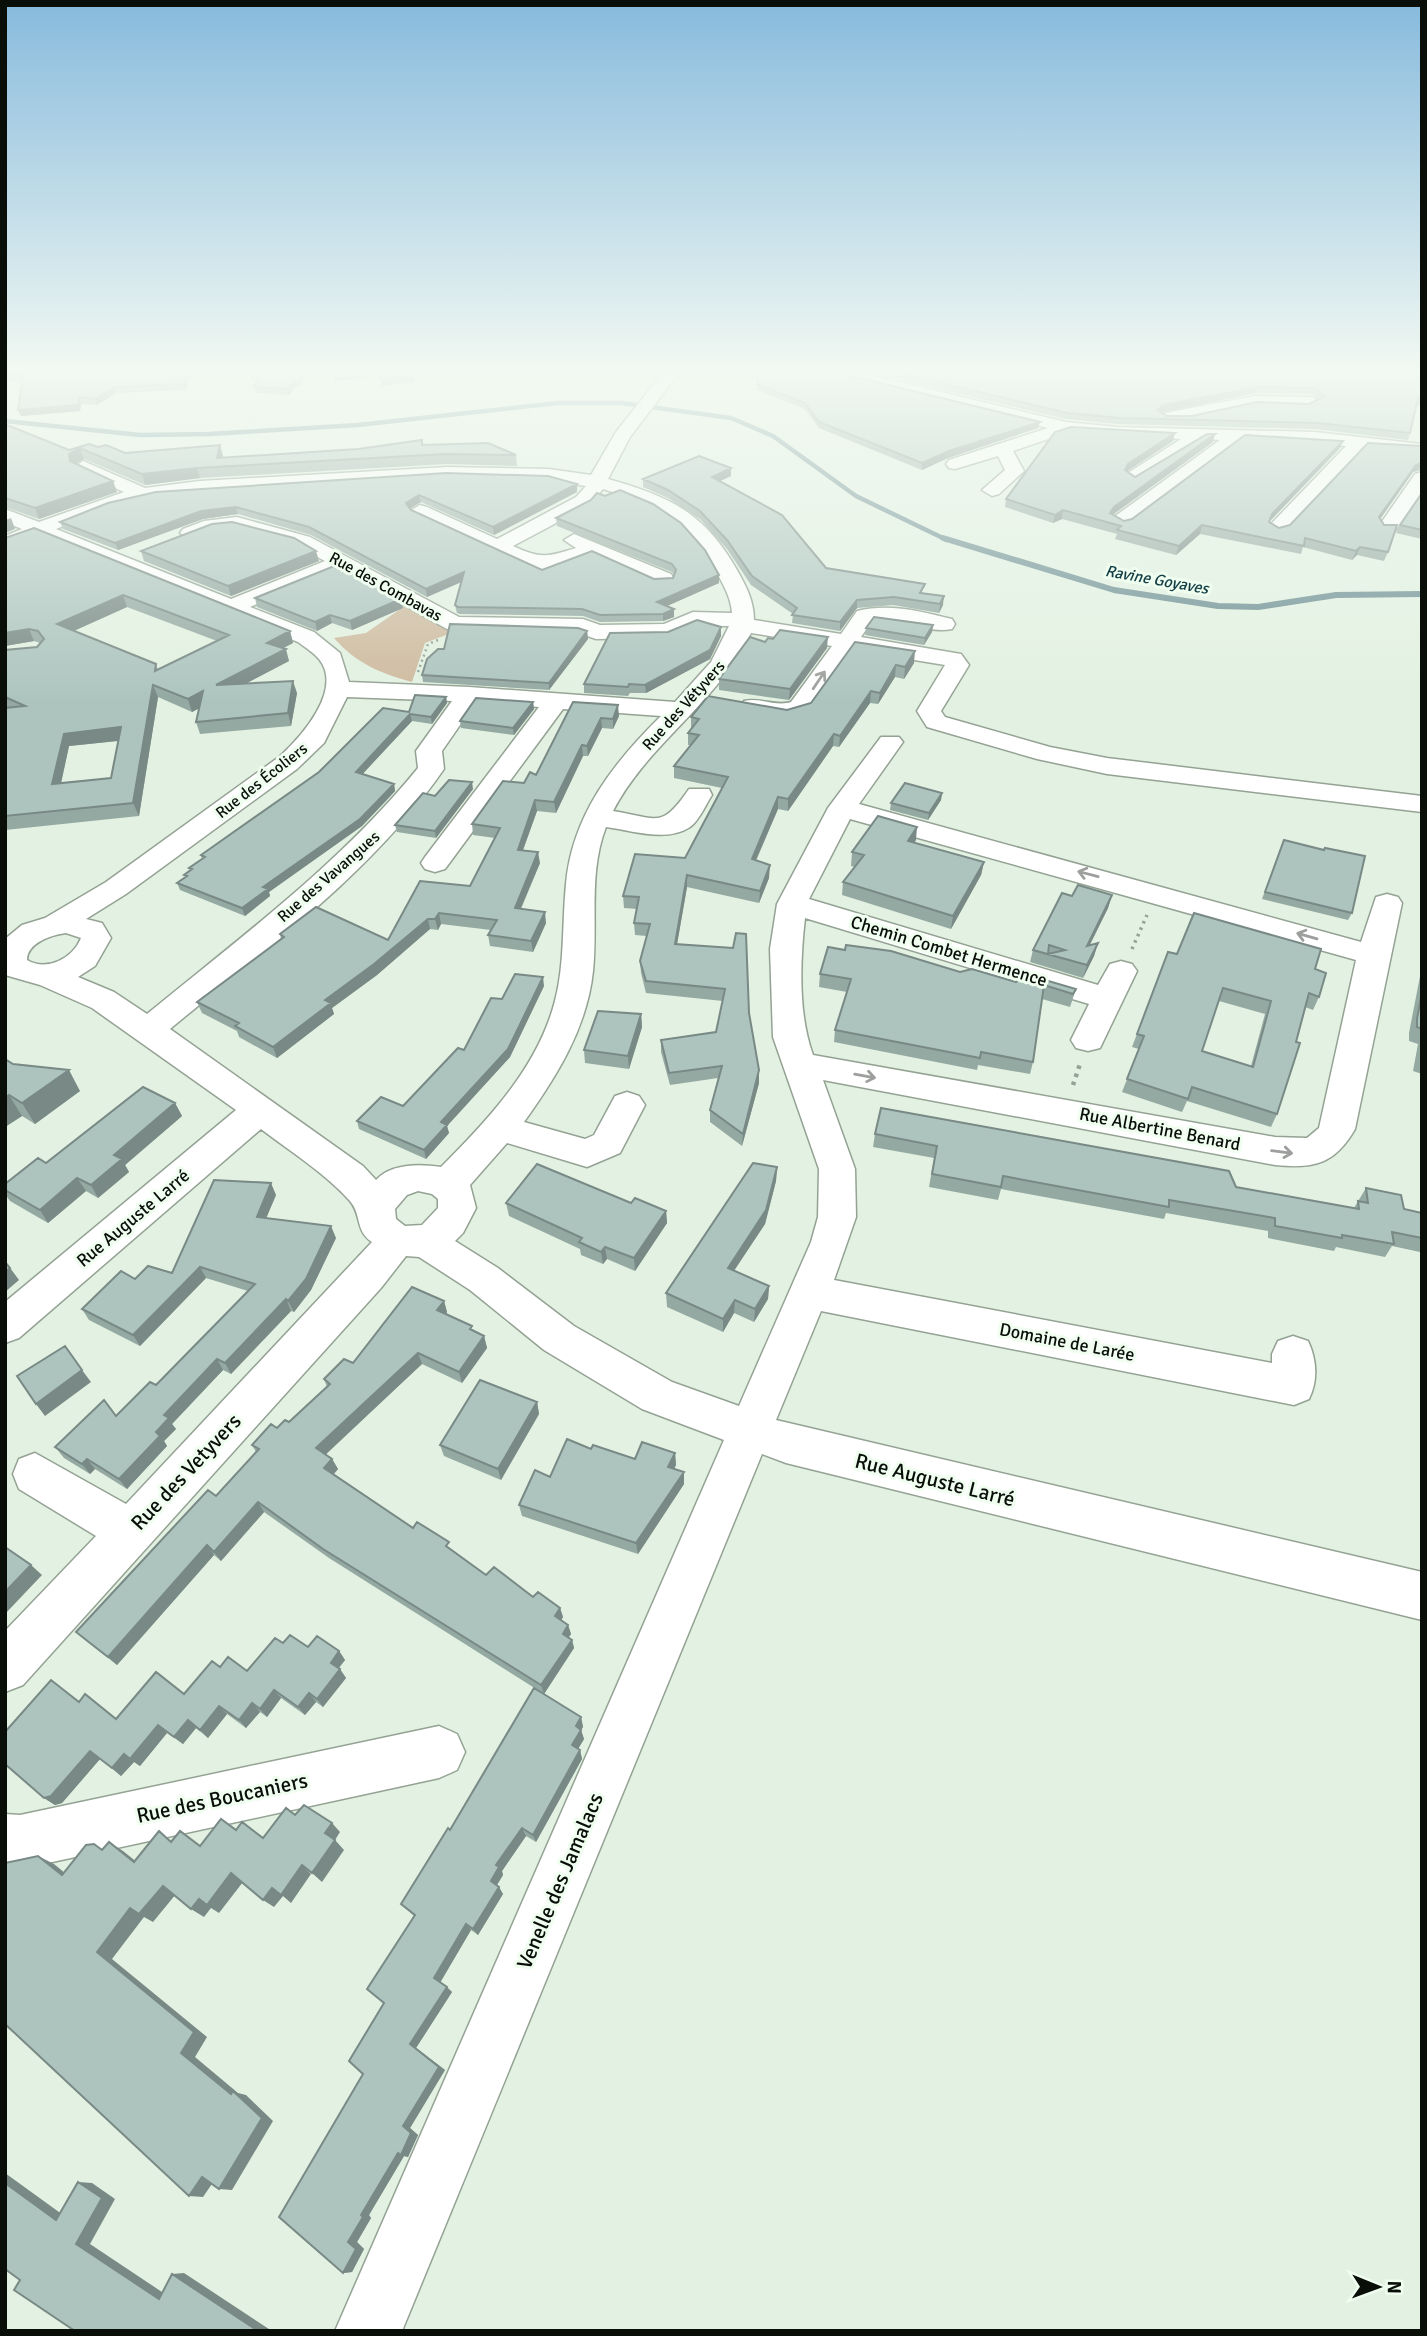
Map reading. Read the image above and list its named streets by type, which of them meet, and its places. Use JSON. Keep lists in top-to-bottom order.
{
  "streets": {
    "street": [
      "Rue des Combavas",
      "Rue des Vétyvers",
      "Rue des Écoliers",
      "Rue des Vavangues",
      "Chemin Combet Hermence",
      "Rue Albertine Benard",
      "Rue Auguste Larré",
      "Domaine de Larée",
      "Rue des Vetyvers",
      "Rue des Boucaniers",
      "Venelle des Jamalacs"
    ]
  },
  "crossings": [
    ["Rue des Combavas", "Rue des Vétyvers"],
    ["Rue des Vavangues", "Rue Auguste Larré"],
    ["Chemin Combet Hermence", "Venelle des Jamalacs"],
    ["Rue Albertine Benard", "Venelle des Jamalacs"],
    ["Rue Auguste Larré", "Rue des Vetyvers"],
    ["Rue Auguste Larré", "Venelle des Jamalacs"],
    ["Domaine de Larée", "Venelle des Jamalacs"]
  ],
  "water": ["Ravine Goyaves"],
  "north": "right"
}
